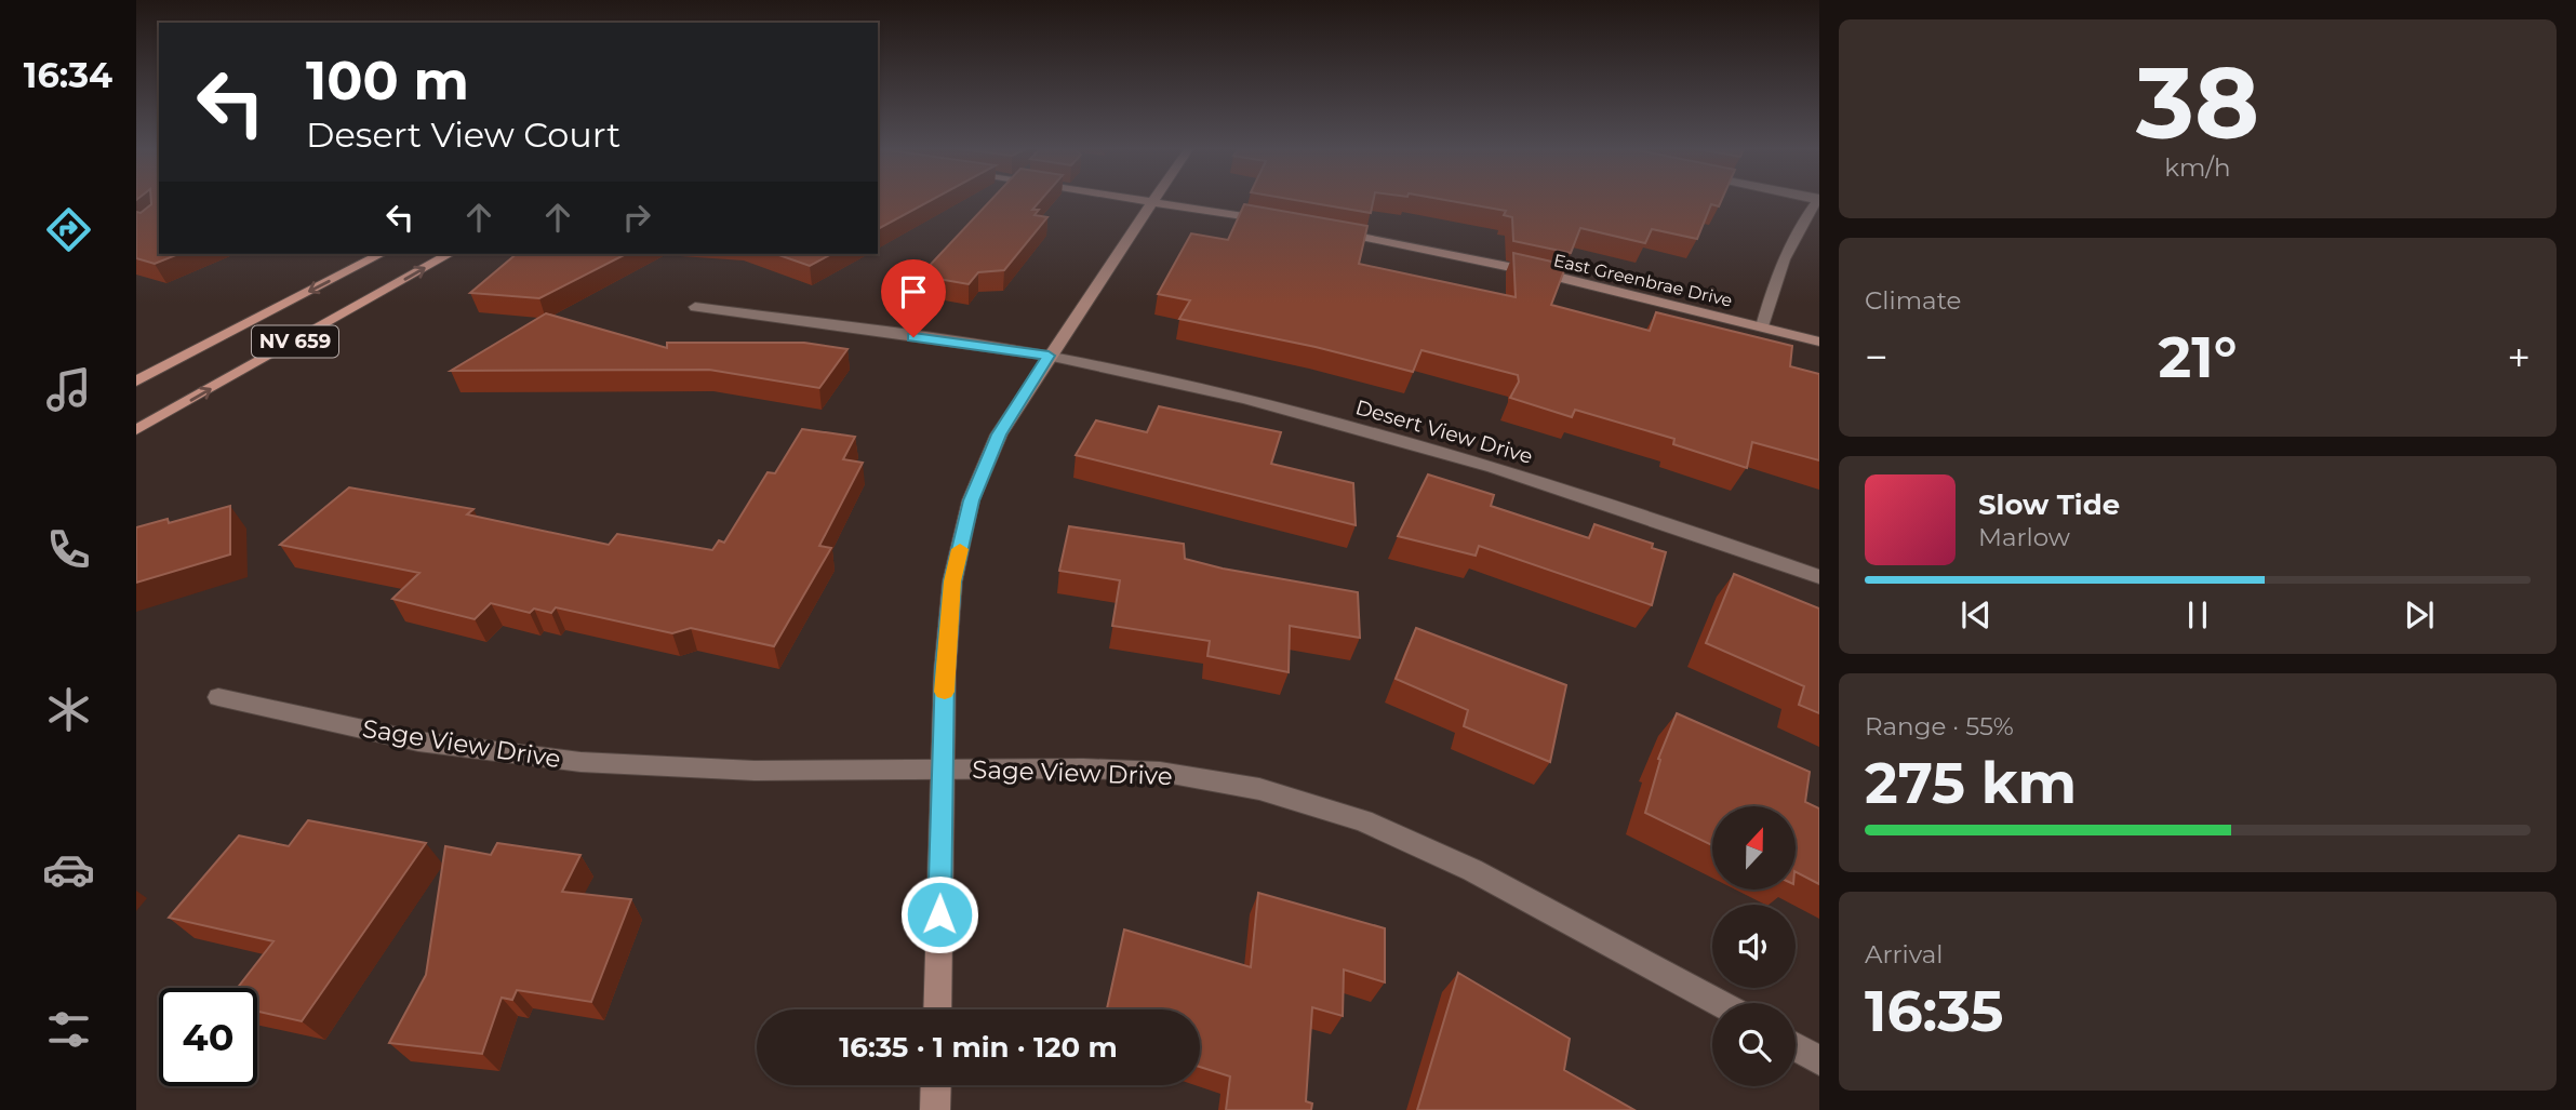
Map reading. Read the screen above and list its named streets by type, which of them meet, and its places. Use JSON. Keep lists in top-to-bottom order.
{
  "streets": {
    "main road": ["NV 659"],
    "street": ["East Greenbrae Drive", "Desert View Drive", "Sage View Drive"]
  },
  "north": "top",
  "page": {
    "tabs": "16:34",
    "tile": [
      ["38", "km/h"],
      "Climate",
      ["Range · 55%", "275 km"],
      ["Arrival", "16:35"]
    ],
    "turn": ["100 m", "Desert View Court"],
    "heat": ["−", "21°", "+"],
    "song": ["Slow Tide", "Marlow"],
    "limit": "40",
    "trip": "16:35 · 1 min · 120 m"
  }
}
